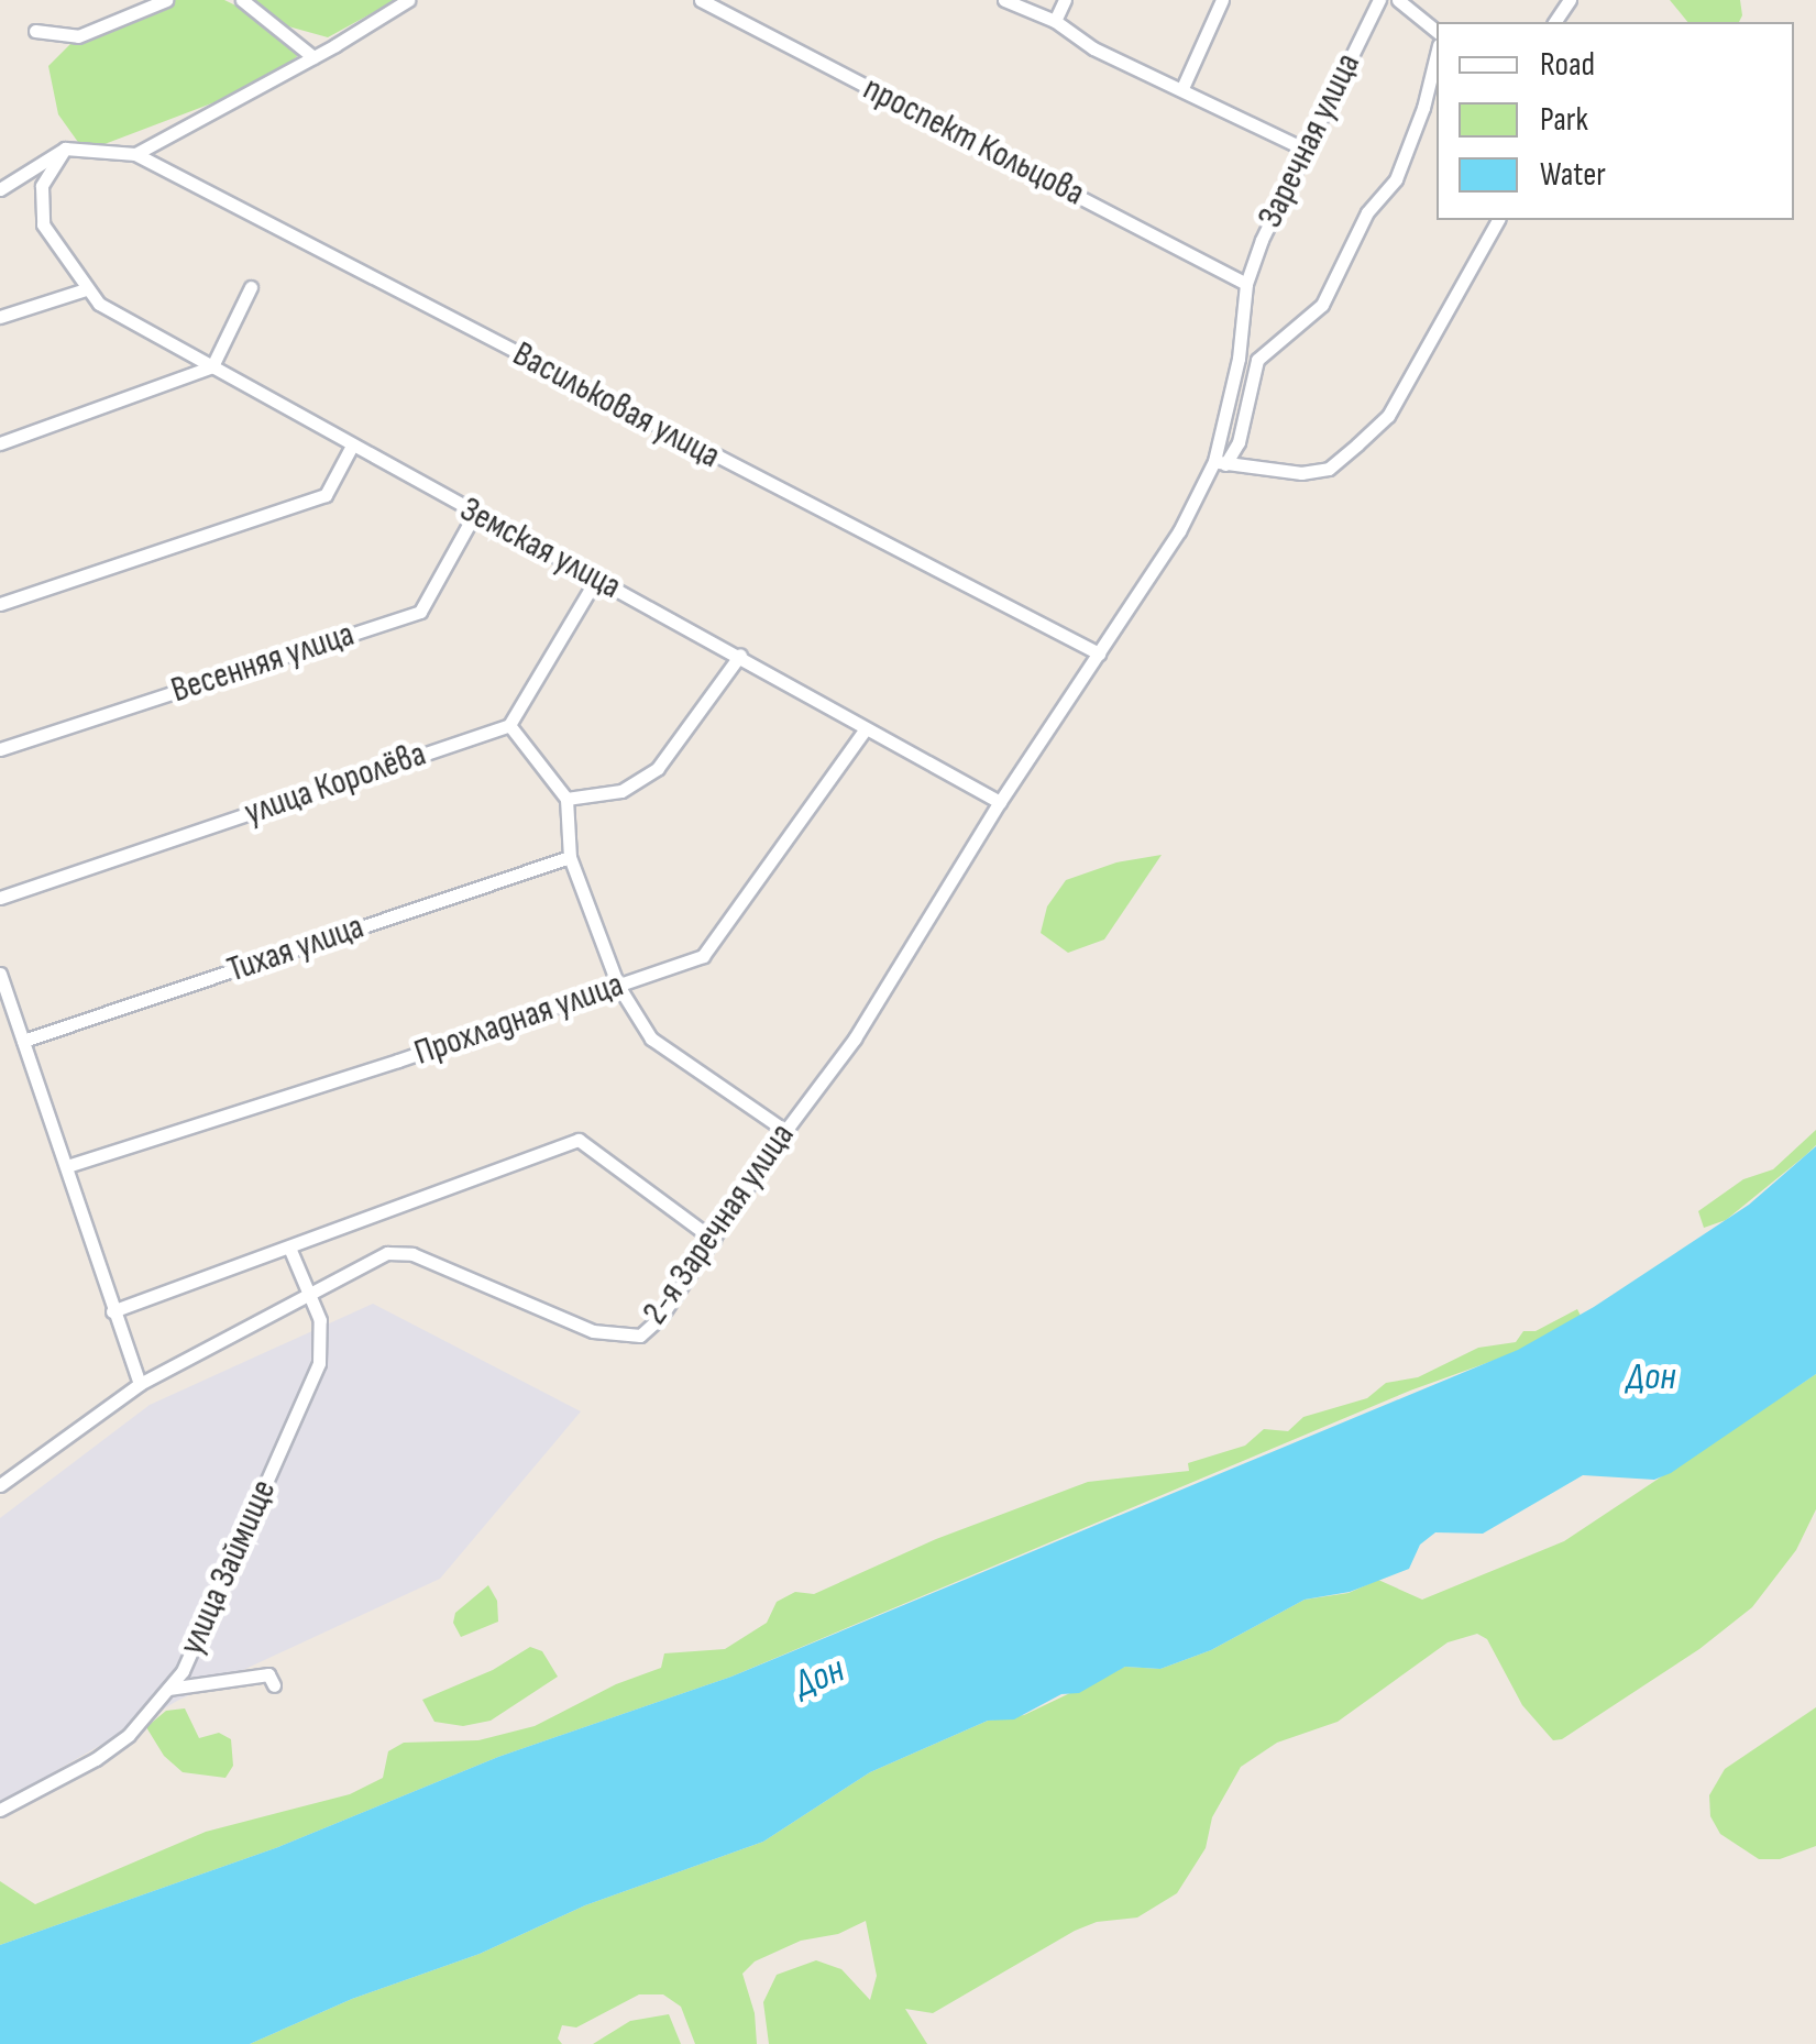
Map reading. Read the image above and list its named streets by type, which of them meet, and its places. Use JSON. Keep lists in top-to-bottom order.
{
  "streets": {
    "street": [
      "Заречная улица",
      "проспект Кольцова",
      "Васильковая улица",
      "Земская улица",
      "Весенняя улица",
      "улица Королёва",
      "Тихая улица",
      "Прохладная улица",
      "2-я Заречная улица",
      "улица Займище"
    ]
  },
  "crossings": [
    ["Заречная улица", "проспект Кольцова"],
    ["Заречная улица", "2-я Заречная улица"],
    ["Васильковая улица", "2-я Заречная улица"],
    ["Земская улица", "Весенняя улица"],
    ["Земская улица", "Прохладная улица"],
    ["Земская улица", "2-я Заречная улица"],
    ["2-я Заречная улица", "улица Займище"]
  ],
  "water": ["Дон"],
  "legend": ["Road", "Park", "Water"]
}
